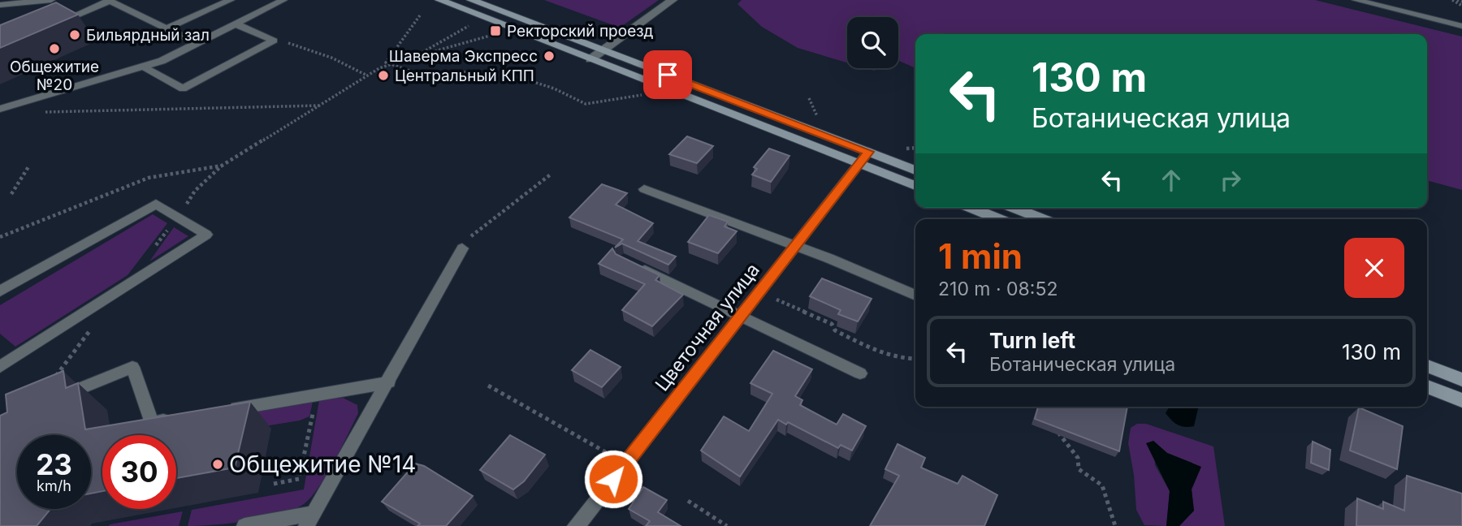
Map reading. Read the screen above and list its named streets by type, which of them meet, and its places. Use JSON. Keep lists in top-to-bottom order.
{
  "streets": {
    "street": ["Цветочная улица"]
  },
  "places": {
    "transit": ["Ректорский проезд"],
    "other": [
      "Бильярдный зал",
      "Общежитие №20",
      "Шаверма Экспресс",
      "Центральный КПП",
      "Общежитие №14"
    ]
  },
  "page": {
    "turn": ["130 m", "Ботаническая улица"],
    "heading": ["1 min", "210 m · 08:52"],
    "list": [
      {
        "name": "Turn left",
        "note": "Ботаническая улица",
        "value": "130 m"
      }
    ],
    "speed": "23 km/h",
    "limit": "30"
  }
}
